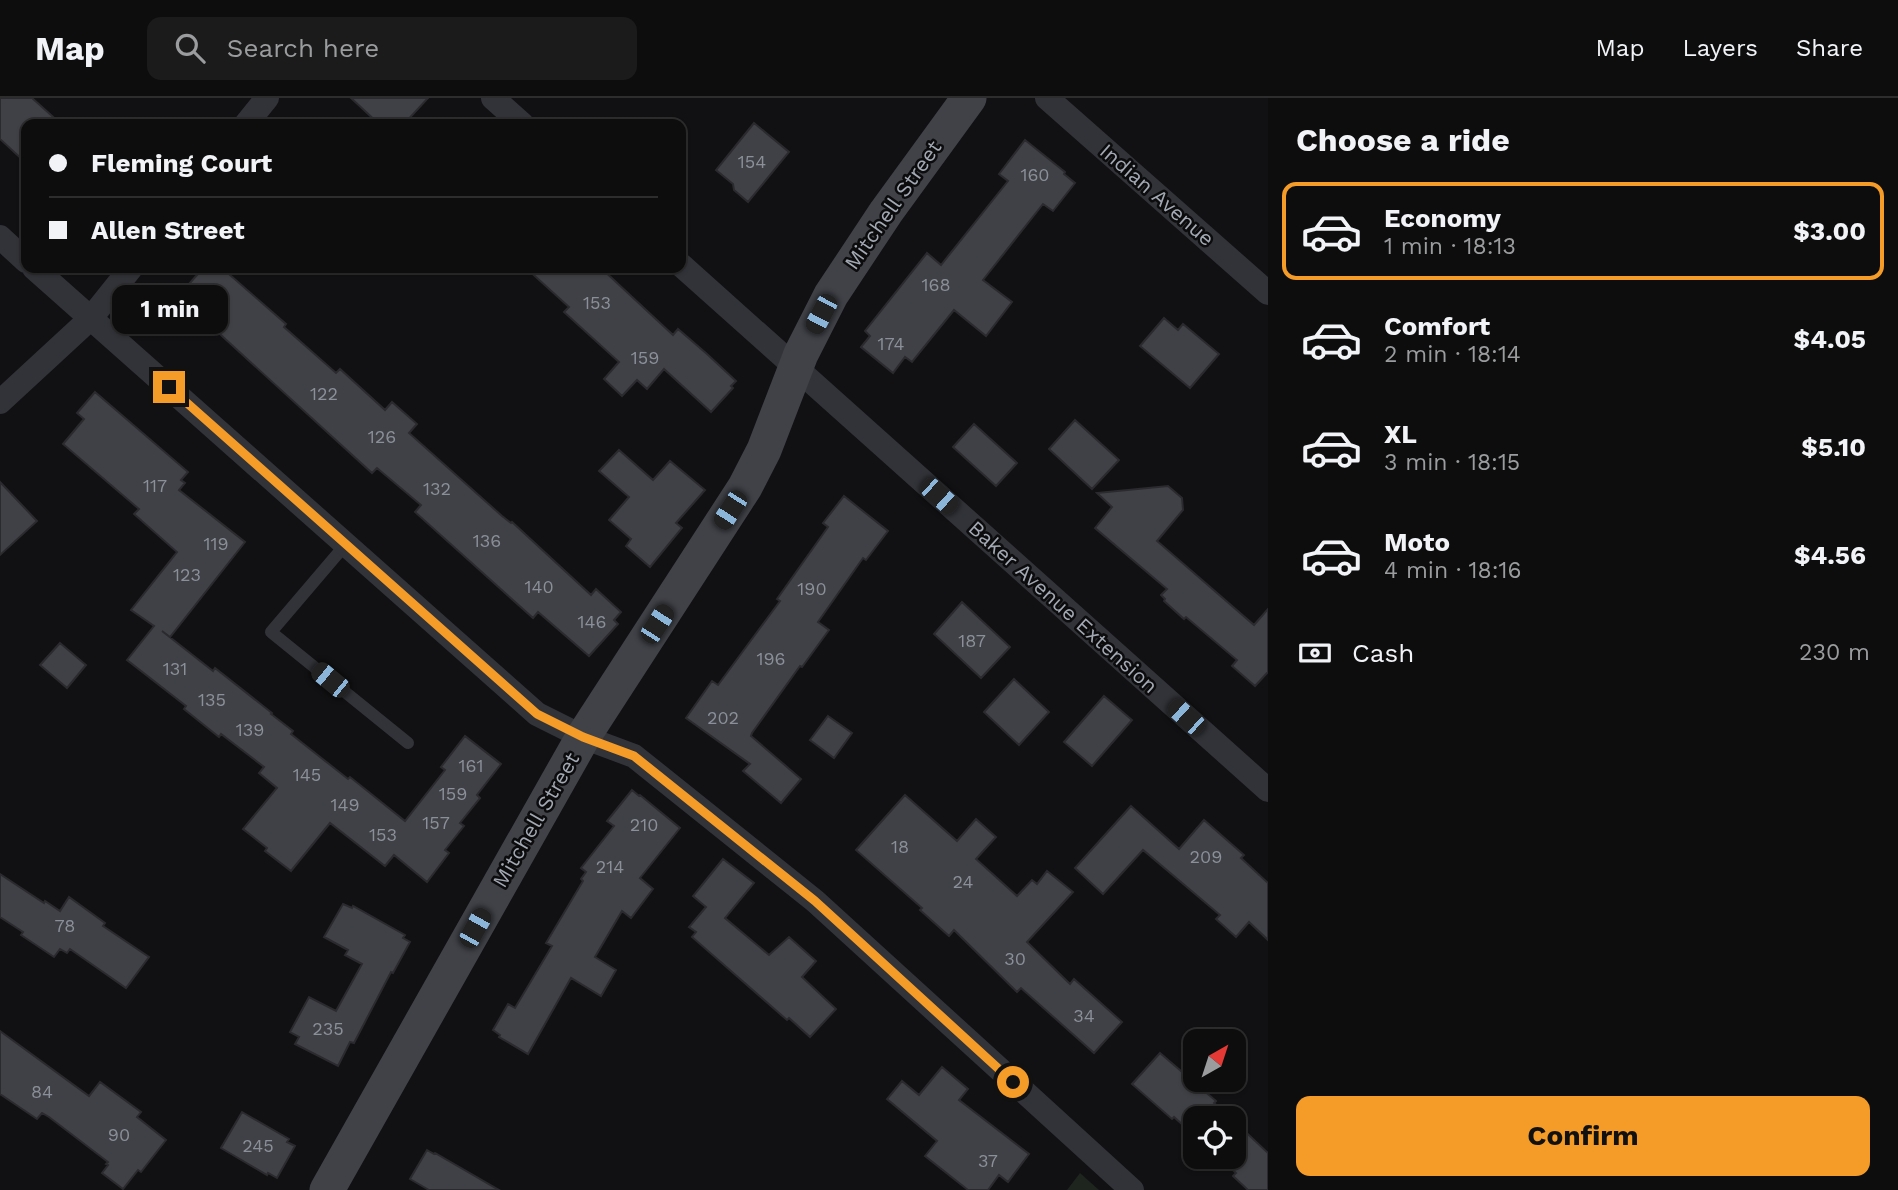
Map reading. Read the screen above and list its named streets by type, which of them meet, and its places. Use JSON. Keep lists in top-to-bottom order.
{
  "streets": {
    "main road": ["Mitchell Street"],
    "street": ["Indian Avenue", "Baker Avenue Extension"]
  },
  "crossings": [
    ["Mitchell Street", "Baker Avenue Extension"]
  ],
  "house_numbers": [
    "154",
    "160",
    "168",
    "153",
    "174",
    "159",
    "122",
    "126",
    "117",
    "132",
    "136",
    "119",
    "123",
    "140",
    "190",
    "146",
    "187",
    "196",
    "131",
    "135",
    "202",
    "139",
    "161",
    "145",
    "159",
    "149",
    "157",
    "210",
    "153",
    "18",
    "209",
    "214",
    "24",
    "78",
    "30",
    "34",
    "235",
    "84",
    "90",
    "245",
    "37"
  ],
  "north": "top right",
  "page": {
    "header": "Map",
    "search": "Search here",
    "nav": ["Map", "Layers", "Share"],
    "heading": "Choose a ride",
    "banner": ["Fleming Court", "Allen Street"],
    "list": [
      {
        "name": "Economy",
        "note": "1 min · 18:13",
        "value": "$3.00"
      },
      {
        "name": "Comfort",
        "note": "2 min · 18:14",
        "value": "$4.05"
      },
      {
        "name": "XL",
        "note": "3 min · 18:15",
        "value": "$5.10"
      },
      {
        "name": "Moto",
        "note": "4 min · 18:16",
        "value": "$4.56"
      }
    ],
    "bubble": "1 min",
    "pay": ["Cash", "230 m"],
    "buttons": "Confirm"
  }
}
